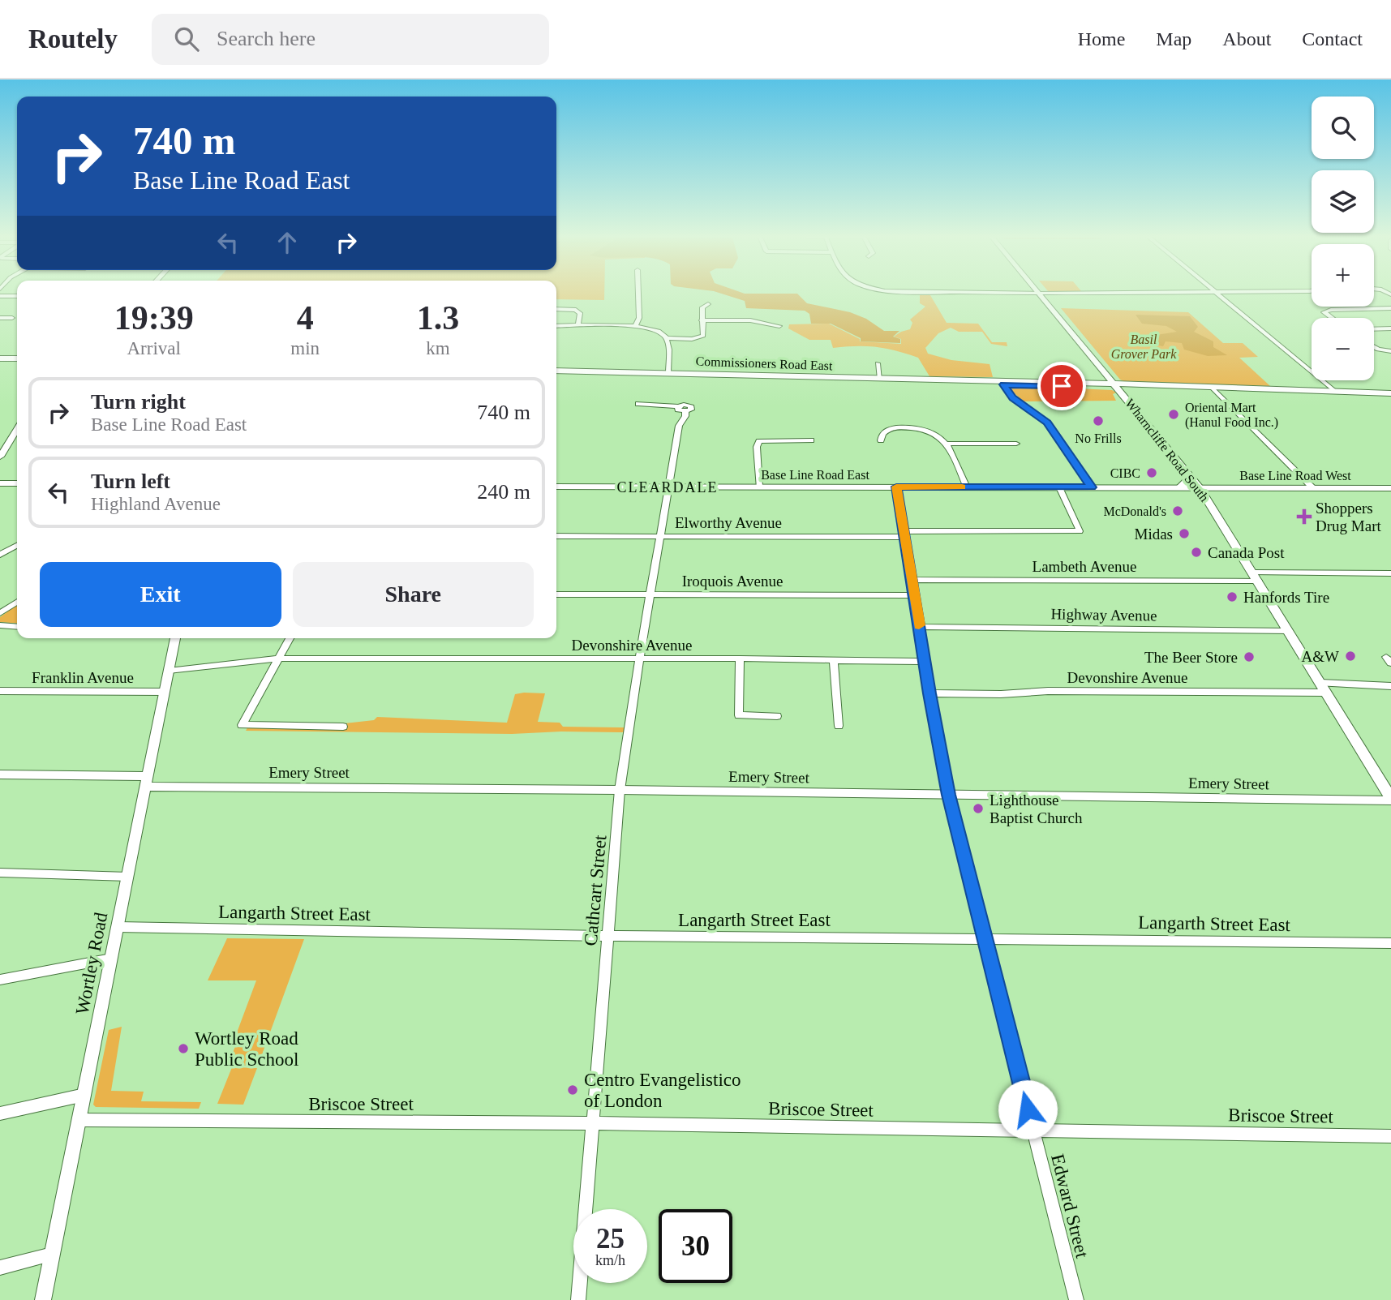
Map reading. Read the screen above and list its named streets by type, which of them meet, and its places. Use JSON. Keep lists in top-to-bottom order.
{
  "streets": {
    "main road": ["Commissioners Road East", "Wharncliffe Road South"],
    "street": [
      "Base Line Road East",
      "Base Line Road West",
      "Elworthy Avenue",
      "Lambeth Avenue",
      "Iroquois Avenue",
      "Highway Avenue",
      "Devonshire Avenue",
      "Franklin Avenue",
      "Emery Street",
      "Cathcart Street",
      "Langarth Street East",
      "Wortley Road",
      "Briscoe Street",
      "Edward Street"
    ]
  },
  "crossings": [
    ["Commissioners Road East", "Wharncliffe Road South"],
    ["Wharncliffe Road South", "Base Line Road East"],
    ["Wharncliffe Road South", "Base Line Road West"],
    ["Wharncliffe Road South", "Lambeth Avenue"],
    ["Wharncliffe Road South", "Highway Avenue"],
    ["Wharncliffe Road South", "Devonshire Avenue"],
    ["Wharncliffe Road South", "Emery Street"],
    ["Base Line Road East", "Base Line Road West"],
    ["Base Line Road East", "Elworthy Avenue"],
    ["Base Line Road East", "Cathcart Street"],
    ["Base Line Road East", "Edward Street"],
    ["Elworthy Avenue", "Cathcart Street"],
    ["Elworthy Avenue", "Edward Street"],
    ["Lambeth Avenue", "Edward Street"],
    ["Iroquois Avenue", "Cathcart Street"],
    ["Iroquois Avenue", "Edward Street"],
    ["Highway Avenue", "Edward Street"],
    ["Devonshire Avenue", "Cathcart Street"],
    ["Devonshire Avenue", "Wortley Road"],
    ["Devonshire Avenue", "Edward Street"],
    ["Franklin Avenue", "Wortley Road"],
    ["Emery Street", "Cathcart Street"],
    ["Emery Street", "Wortley Road"],
    ["Emery Street", "Edward Street"],
    ["Cathcart Street", "Langarth Street East"],
    ["Cathcart Street", "Briscoe Street"],
    ["Langarth Street East", "Wortley Road"],
    ["Langarth Street East", "Edward Street"],
    ["Wortley Road", "Briscoe Street"],
    ["Briscoe Street", "Edward Street"]
  ],
  "districts": ["CLEARDALE"],
  "parks": ["Basil Grover Park"],
  "places": {
    "other": [
      "Oriental Mart (Hanul Food Inc.)",
      "No Frills",
      "CIBC",
      "McDonald's",
      "Midas",
      "Canada Post",
      "Hanfords Tire",
      "A&W",
      "The Beer Store",
      "Lighthouse Baptist Church",
      "Wortley Road Public School",
      "Centro Evangelistico of London"
    ],
    "health": ["Shoppers Drug Mart"]
  },
  "page": {
    "header": "Routely",
    "search": "Search here",
    "nav": [
      "Home",
      "Map",
      "About",
      "Contact"
    ],
    "map_buttons": ["+", "−"],
    "turn": ["740 m", "Base Line Road East"],
    "eta": [
      "19:39",
      "Arrival",
      "4",
      "min",
      "1.3",
      "km"
    ],
    "list": [
      {
        "name": "Turn right",
        "note": "Base Line Road East",
        "value": "740 m"
      },
      {
        "name": "Turn left",
        "note": "Highland Avenue",
        "value": "240 m"
      }
    ],
    "buttons": ["Exit", "Share"],
    "speed": "25 km/h",
    "limit": "30"
  }
}
